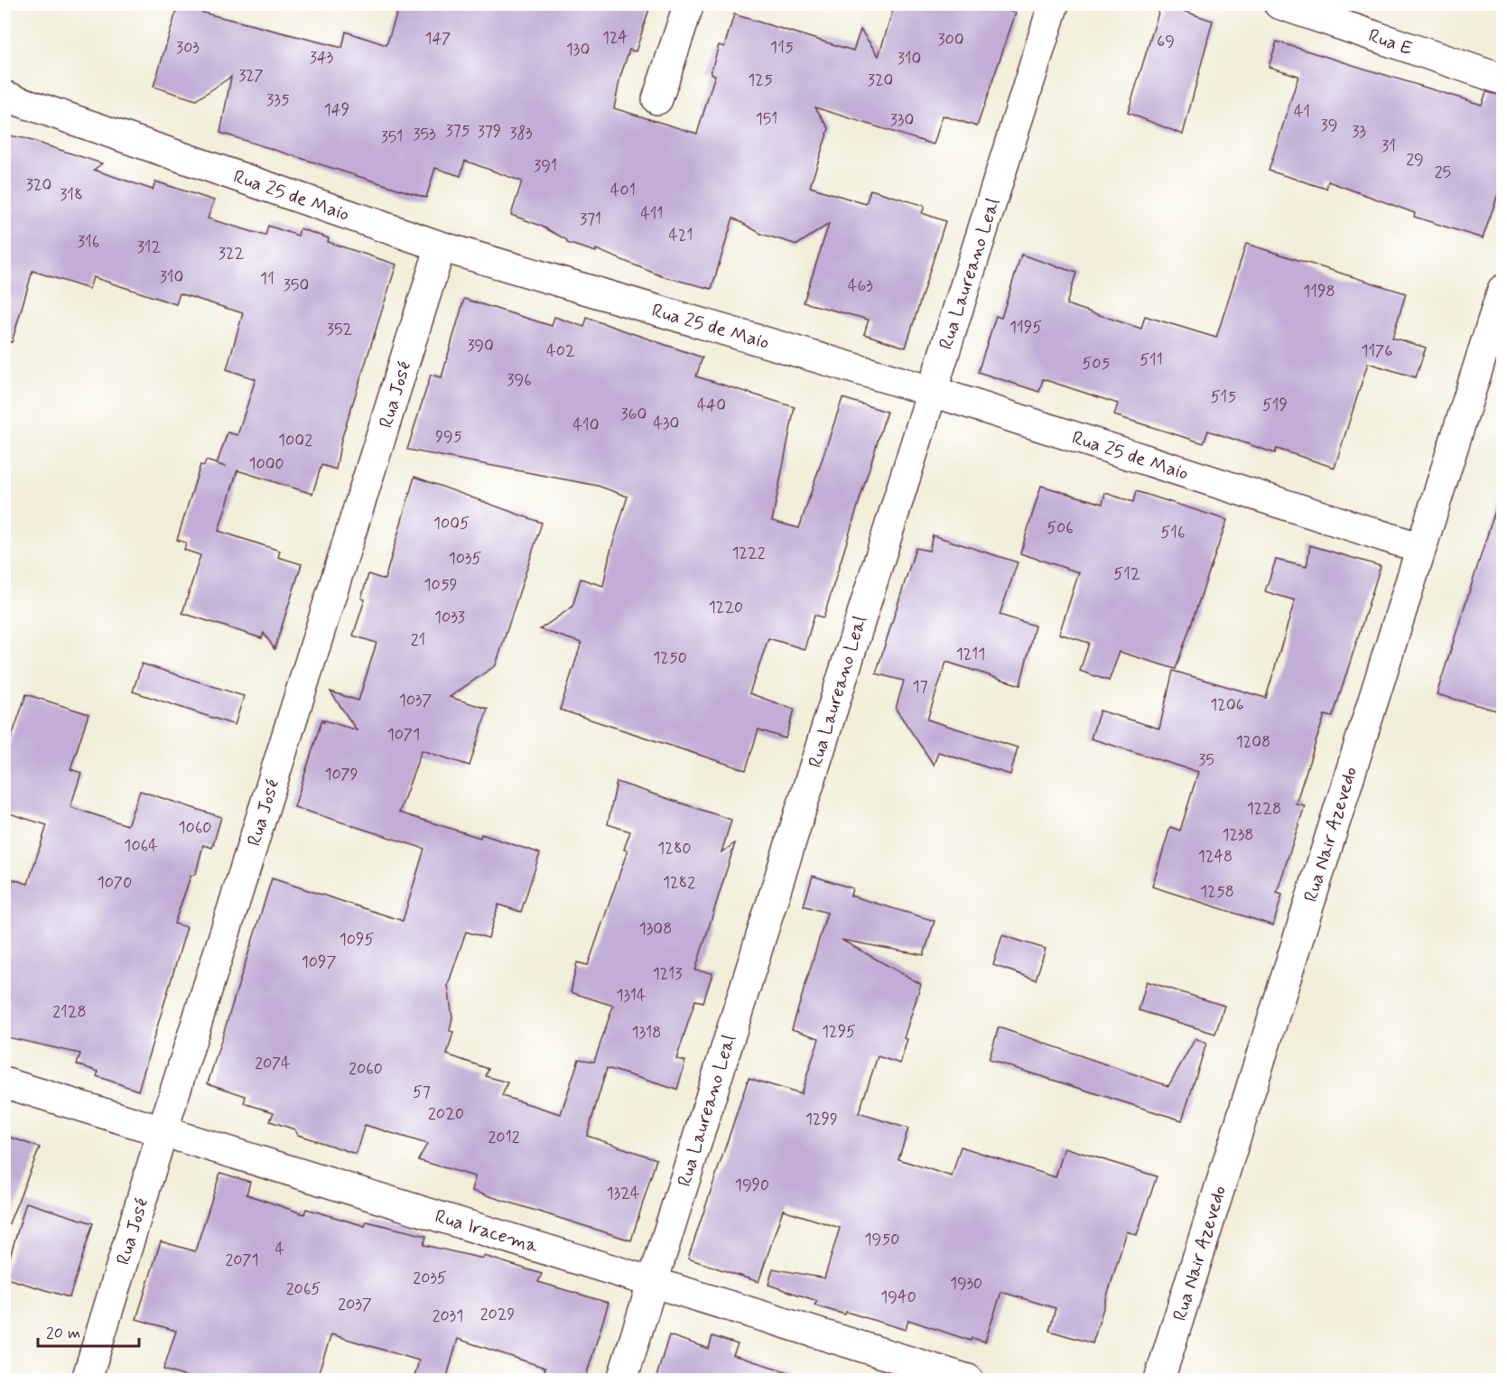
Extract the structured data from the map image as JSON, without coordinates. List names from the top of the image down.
{
  "streets": {
    "street": [
      "Rua E",
      "Rua 25 de Maio",
      "Rua Laureano Leal",
      "Rua José",
      "Rua Nair Azevedo",
      "Rua Iracema"
    ]
  },
  "crossings": [
    ["Rua 25 de Maio", "Rua Laureano Leal"],
    ["Rua 25 de Maio", "Rua José"],
    ["Rua 25 de Maio", "Rua Nair Azevedo"],
    ["Rua Laureano Leal", "Rua Iracema"],
    ["Rua José", "Rua Iracema"]
  ],
  "house_numbers": [
    "124",
    "147",
    "300",
    "69",
    "303",
    "115",
    "130",
    "343",
    "310",
    "327",
    "125",
    "320",
    "335",
    "149",
    "41",
    "151",
    "330",
    "39",
    "375",
    "379",
    "33",
    "383",
    "353",
    "351",
    "31",
    "29",
    "391",
    "25",
    "320",
    "401",
    "318",
    "411",
    "371",
    "421",
    "316",
    "312",
    "322",
    "310",
    "11",
    "350",
    "463",
    "1198",
    "1195",
    "352",
    "390",
    "402",
    "1176",
    "511",
    "505",
    "396",
    "515",
    "440",
    "519",
    "360",
    "430",
    "410",
    "995",
    "1002",
    "1000",
    "1005",
    "506",
    "516",
    "1222",
    "1035",
    "512",
    "1059",
    "1220",
    "1033",
    "21",
    "1211",
    "1250",
    "17",
    "1037",
    "1206",
    "1071",
    "1208",
    "35",
    "1079",
    "1228",
    "1060",
    "1238",
    "1064",
    "1280",
    "1248",
    "1070",
    "1282",
    "1258",
    "1308",
    "1095",
    "1097",
    "1213",
    "1314",
    "2128",
    "1295",
    "1318",
    "2074",
    "2060",
    "57",
    "2020",
    "1299",
    "2012",
    "1990",
    "1324",
    "1950",
    "4",
    "2071",
    "2035",
    "1930",
    "2065",
    "1940",
    "2037",
    "2029",
    "2031"
  ],
  "scale_bar": "20 m"
}
